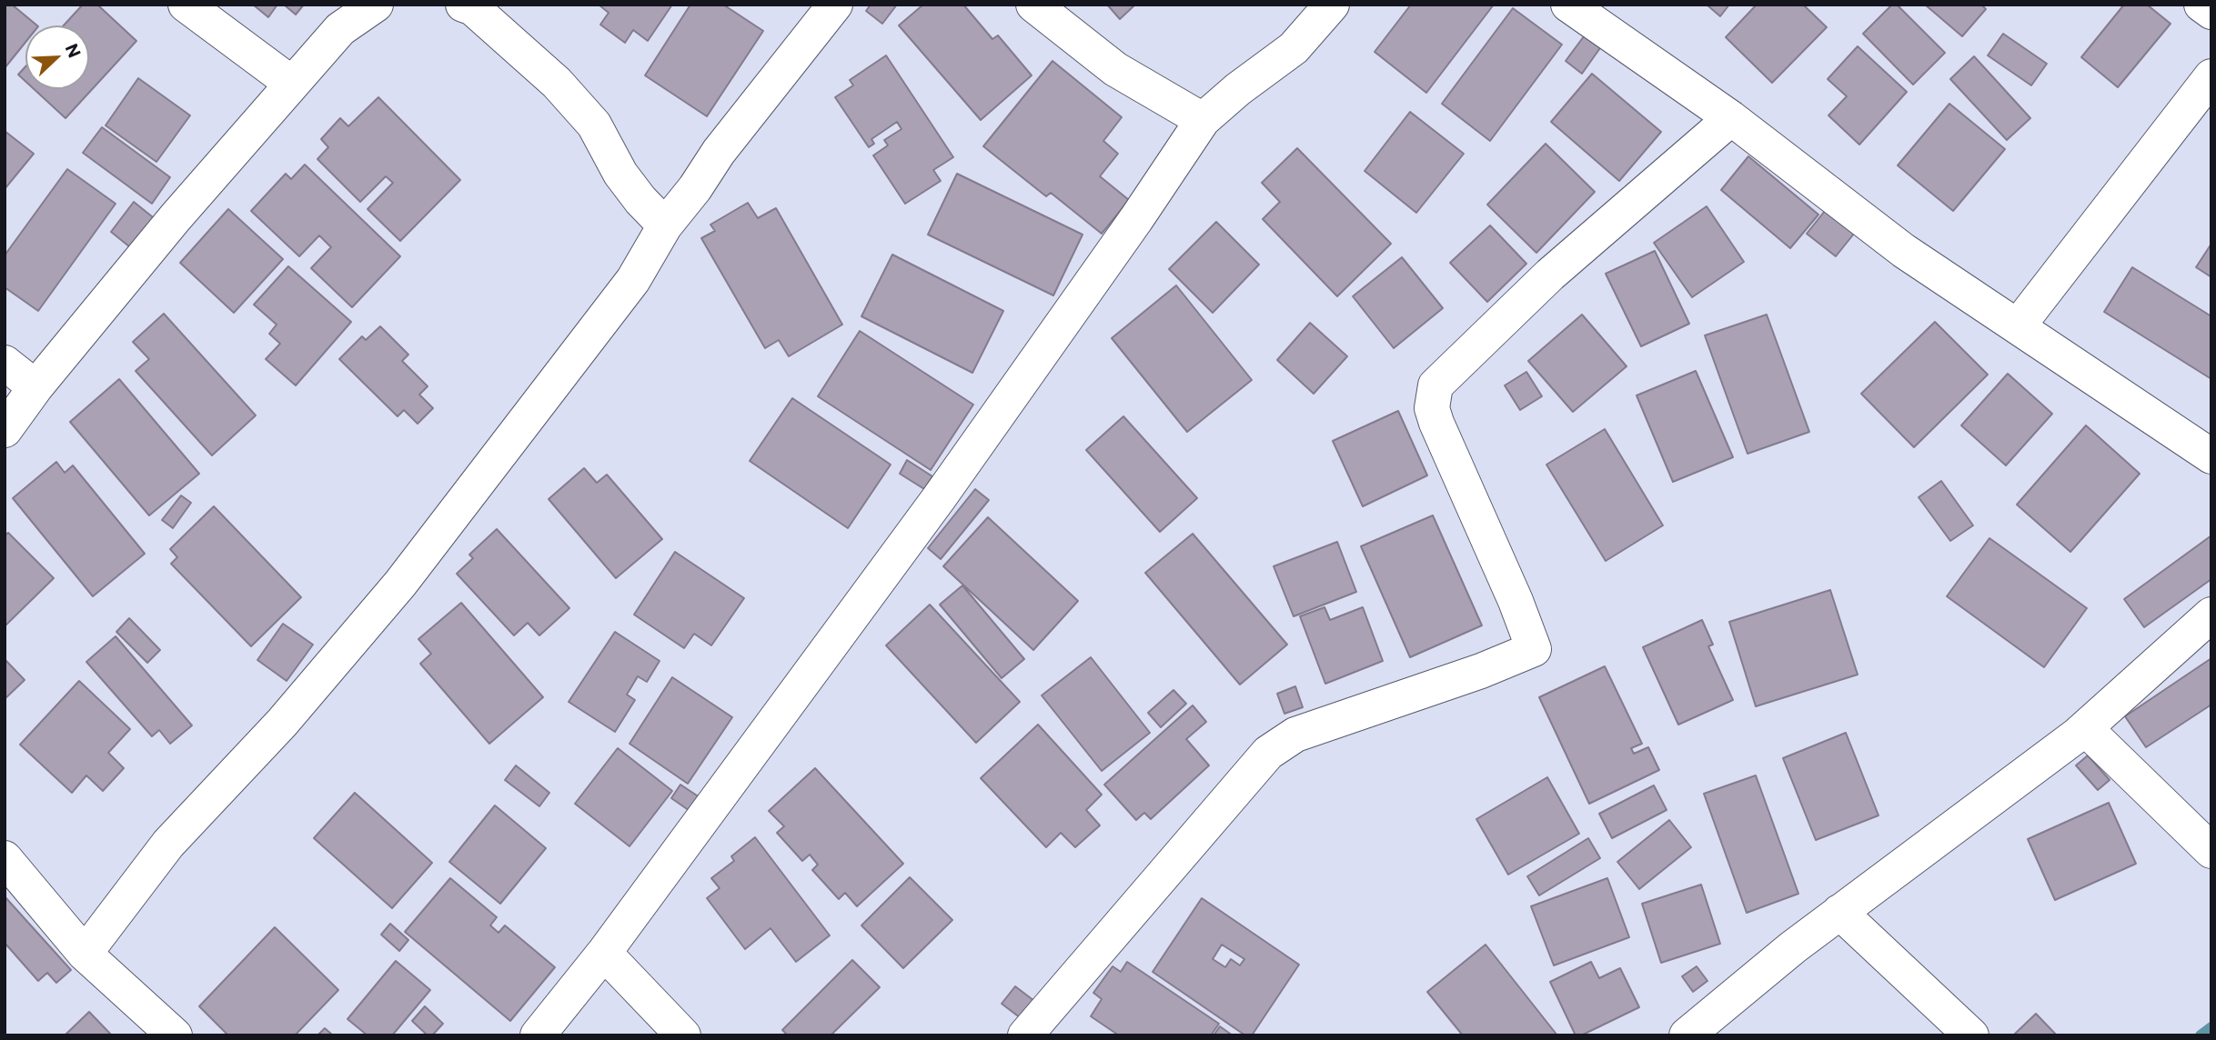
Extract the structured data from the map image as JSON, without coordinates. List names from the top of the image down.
{
  "north": "top right"
}
